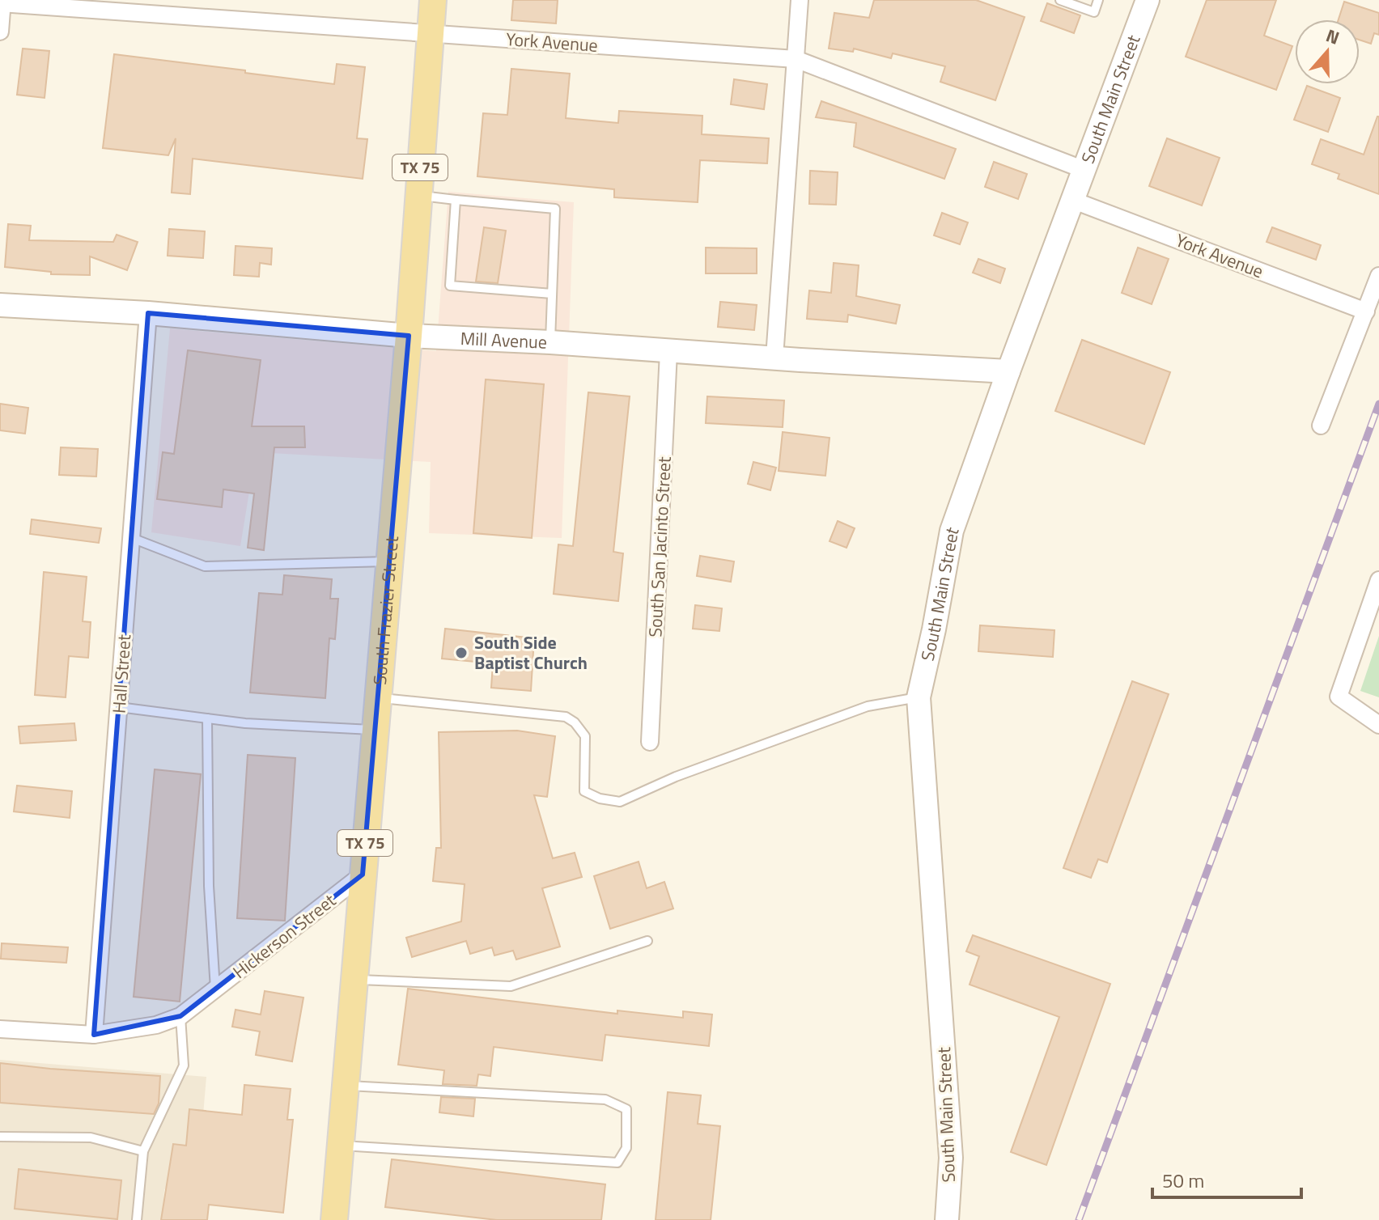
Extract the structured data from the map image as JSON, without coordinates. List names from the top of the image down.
{
  "streets": {
    "main road": ["TX 75", "South Frazier Street"],
    "street": [
      "York Avenue",
      "South Main Street",
      "Mill Avenue",
      "South San Jacinto Street",
      "Hall Street",
      "Hickerson Street"
    ]
  },
  "crossings": [
    ["York Avenue", "South Main Street"],
    ["York Avenue", "South Frazier Street"],
    ["South Main Street", "Mill Avenue"],
    ["Mill Avenue", "South San Jacinto Street"],
    ["Mill Avenue", "South Frazier Street"],
    ["Mill Avenue", "Hall Street"],
    ["South Frazier Street", "Hickerson Street"],
    ["Hall Street", "Hickerson Street"]
  ],
  "places": ["South Side Baptist Church"],
  "scale_bar": "50 m",
  "north": "top"
}
